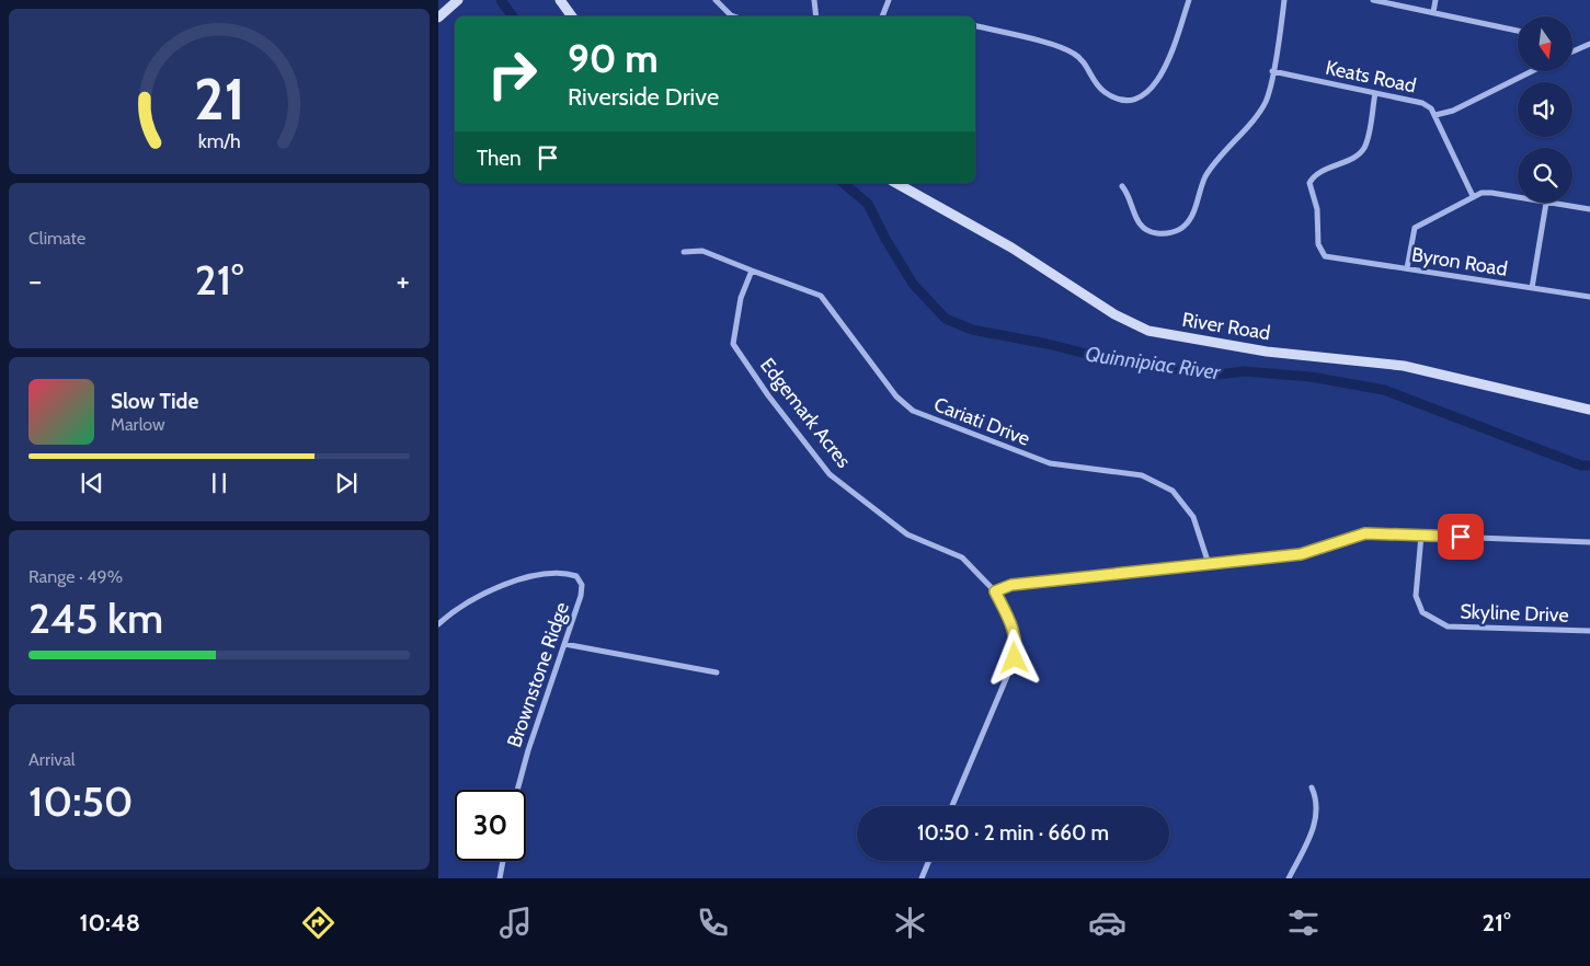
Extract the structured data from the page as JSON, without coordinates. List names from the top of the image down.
{
  "streets": {
    "main road": ["River Road"],
    "street": [
      "Keats Road",
      "Byron Road",
      "Edgemark Acres",
      "Cariati Drive",
      "Skyline Drive",
      "Brownstone Ridge"
    ]
  },
  "crossings": [
    ["Keats Road", "Byron Road"],
    ["Edgemark Acres", "Cariati Drive"]
  ],
  "water": ["Quinnipiac River"],
  "north": "bottom",
  "page": {
    "turn": ["90 m", "Riverside Drive"],
    "then": "Then",
    "tile": [
      "Climate",
      ["Range · 49%", "245 km"],
      ["Arrival", "10:50"]
    ],
    "heat": ["−", "21°", "+"],
    "song": ["Slow Tide", "Marlow"],
    "limit": "30",
    "trip": "10:50 · 2 min · 660 m",
    "tabs": ["10:48", "21°"],
    "gauge": ["21", "km/h"]
  }
}
